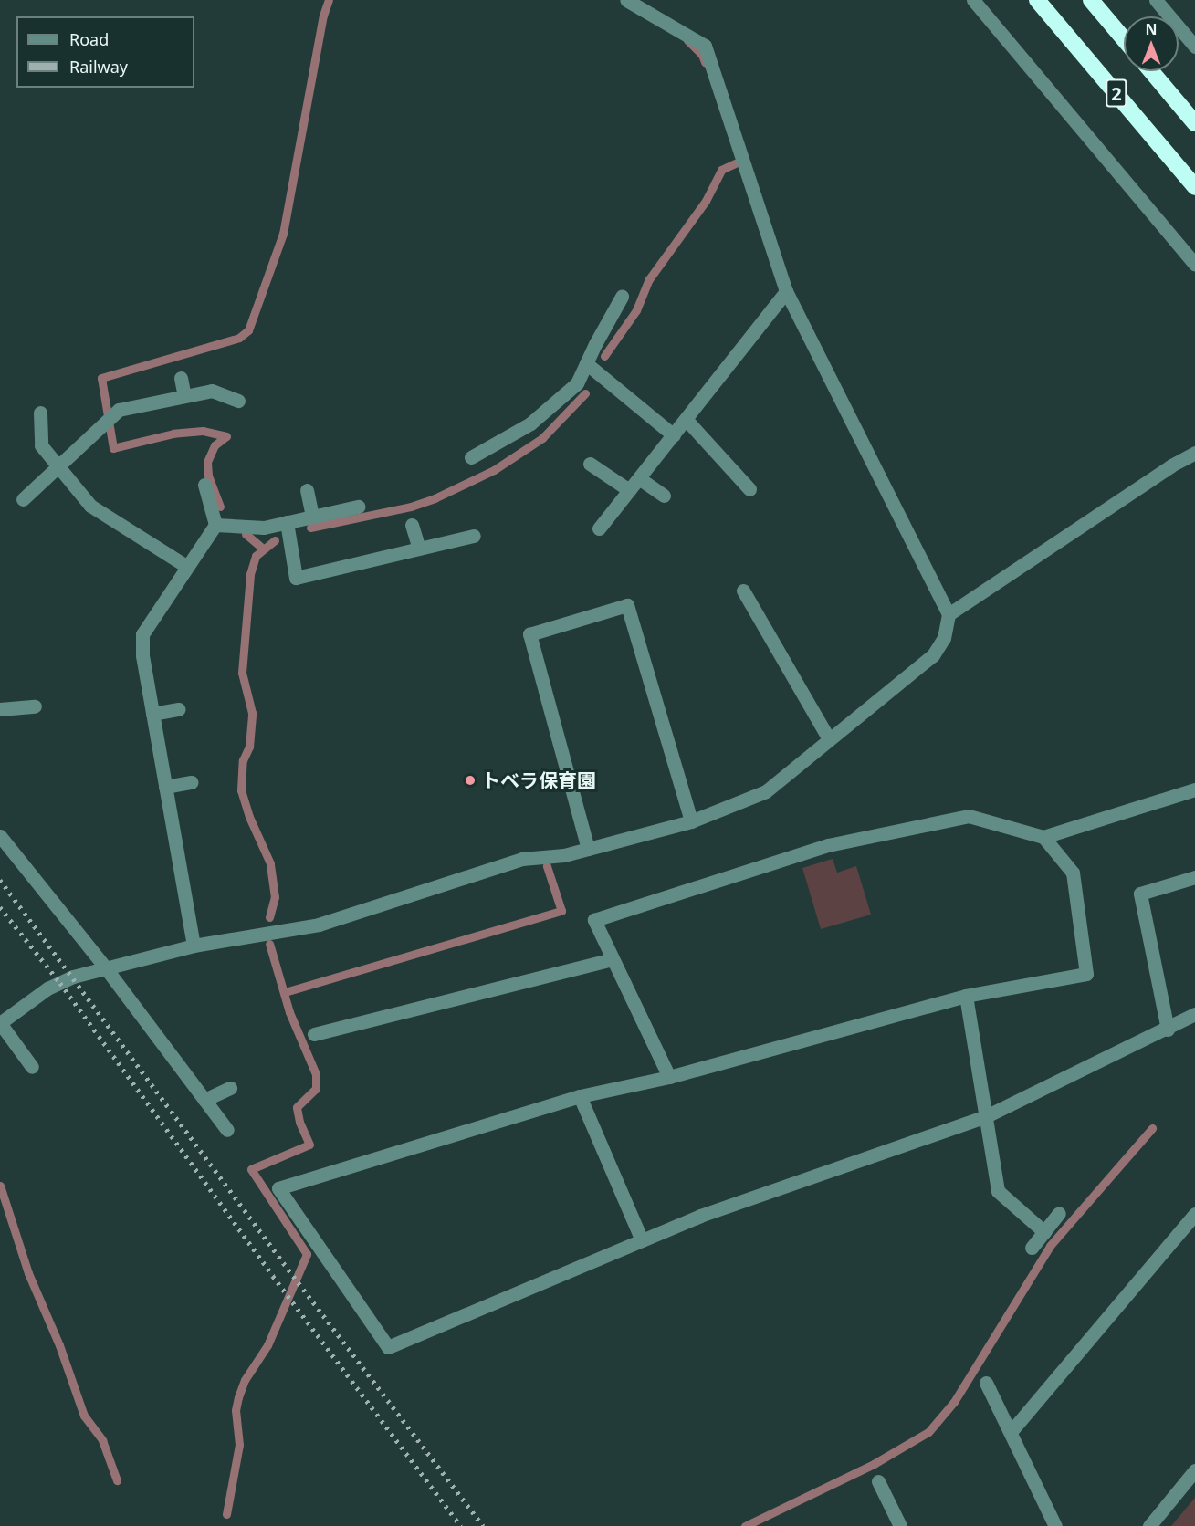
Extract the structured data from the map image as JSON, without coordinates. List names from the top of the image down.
{
  "streets": {
    "highway": ["2"]
  },
  "places": ["トベラ保育園"],
  "legend": ["Road", "Railway"],
  "north": "top"
}
